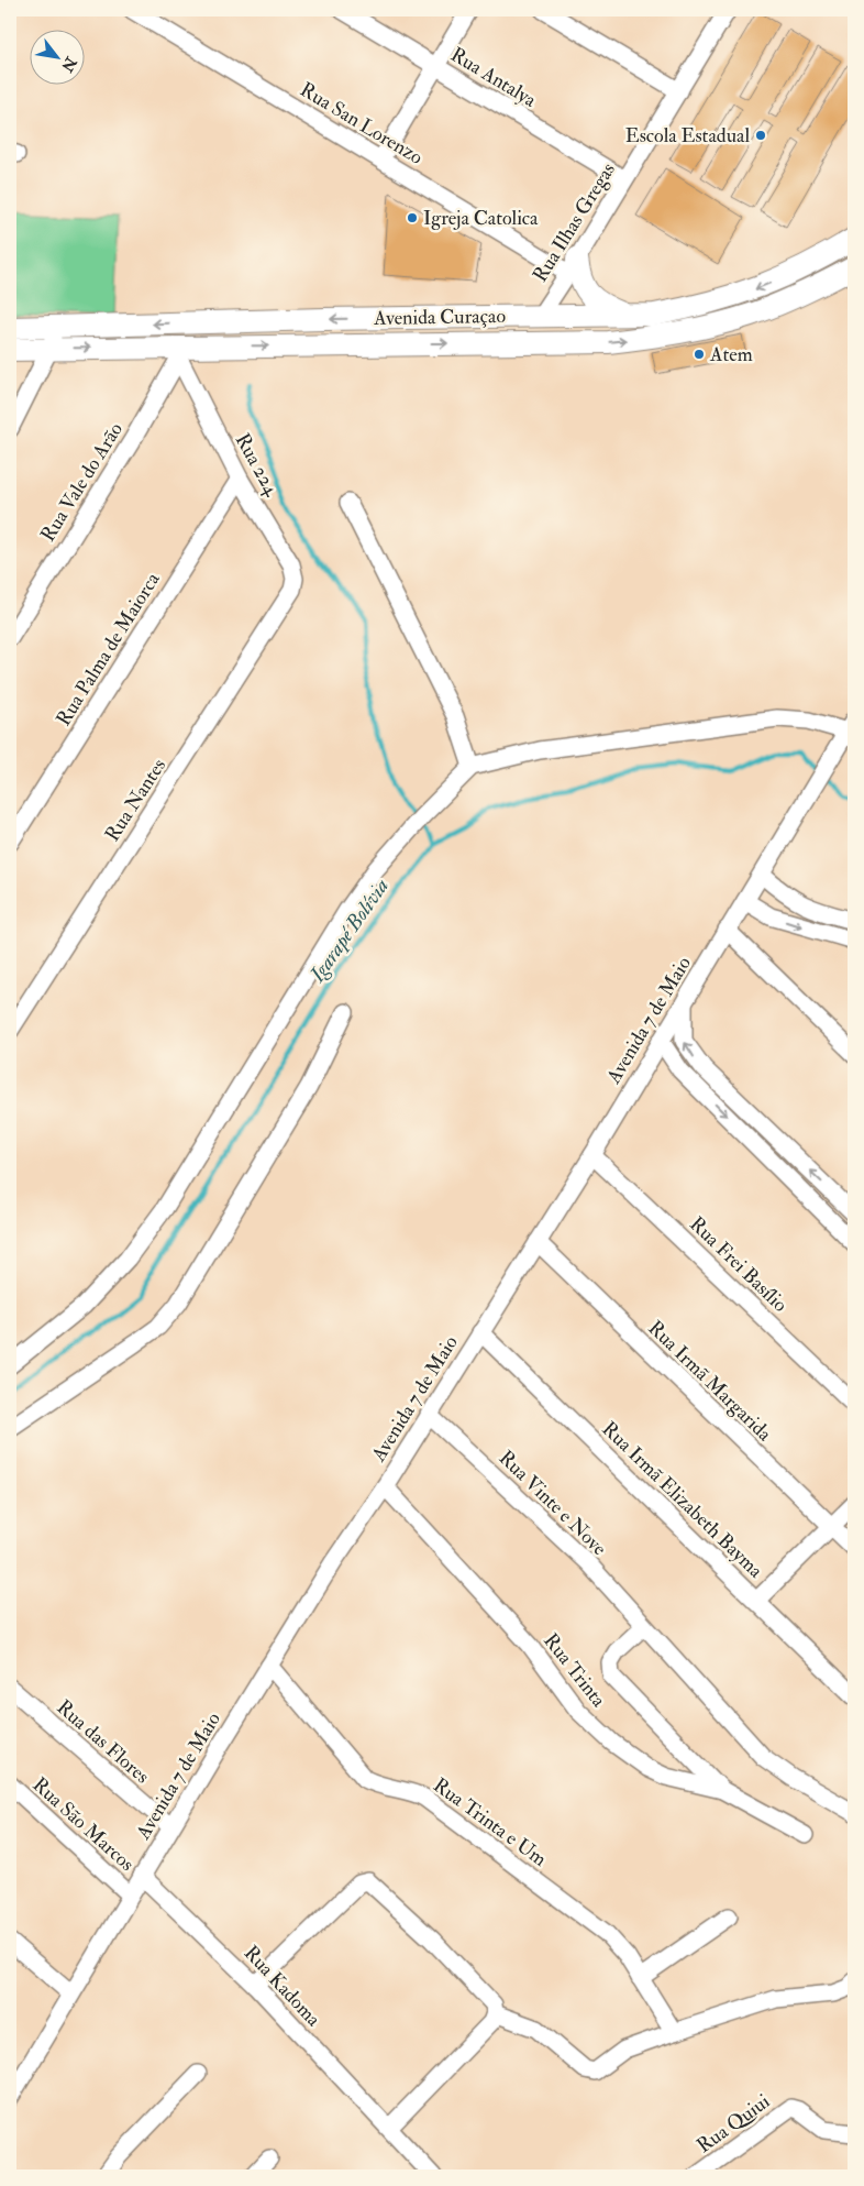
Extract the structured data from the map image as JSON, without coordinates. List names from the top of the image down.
{
  "streets": {
    "main road": ["Avenida Curaçao"],
    "street": [
      "Rua Antalya",
      "Rua San Lorenzo",
      "Rua Ilhas Gregas",
      "Rua 224",
      "Rua Vale do Arão",
      "Rua Palma de Maiorca",
      "Rua Nantes",
      "Avenida 7 de Maio",
      "Rua Frei Basílio",
      "Rua Irmã Margarida",
      "Rua Irmã Elizabeth Bayma",
      "Rua Vinte e Nove",
      "Rua Trinta",
      "Rua das Flores",
      "Rua Trinta e Um",
      "Rua São Marcos",
      "Rua Kadoma",
      "Rua Quiui"
    ]
  },
  "crossings": [
    ["Rua Antalya", "Rua Ilhas Gregas"],
    ["Rua San Lorenzo", "Rua Ilhas Gregas"],
    ["Rua Ilhas Gregas", "Avenida Curaçao"],
    ["Avenida Curaçao", "Rua 224"],
    ["Avenida Curaçao", "Rua Vale do Arão"],
    ["Rua 224", "Rua Vale do Arão"],
    ["Rua 224", "Rua Palma de Maiorca"],
    ["Rua 224", "Rua Nantes"],
    ["Avenida 7 de Maio", "Rua Frei Basílio"],
    ["Avenida 7 de Maio", "Rua Irmã Margarida"],
    ["Avenida 7 de Maio", "Rua Irmã Elizabeth Bayma"],
    ["Avenida 7 de Maio", "Rua Vinte e Nove"],
    ["Avenida 7 de Maio", "Rua Trinta"],
    ["Avenida 7 de Maio", "Rua das Flores"],
    ["Avenida 7 de Maio", "Rua Trinta e Um"],
    ["Avenida 7 de Maio", "Rua São Marcos"],
    ["Avenida 7 de Maio", "Rua Kadoma"]
  ],
  "water": ["Igarapé Bolívia"],
  "places": ["Escola Estadual", "Igreja Catolica", "Atem"],
  "north": "bottom right"
}
